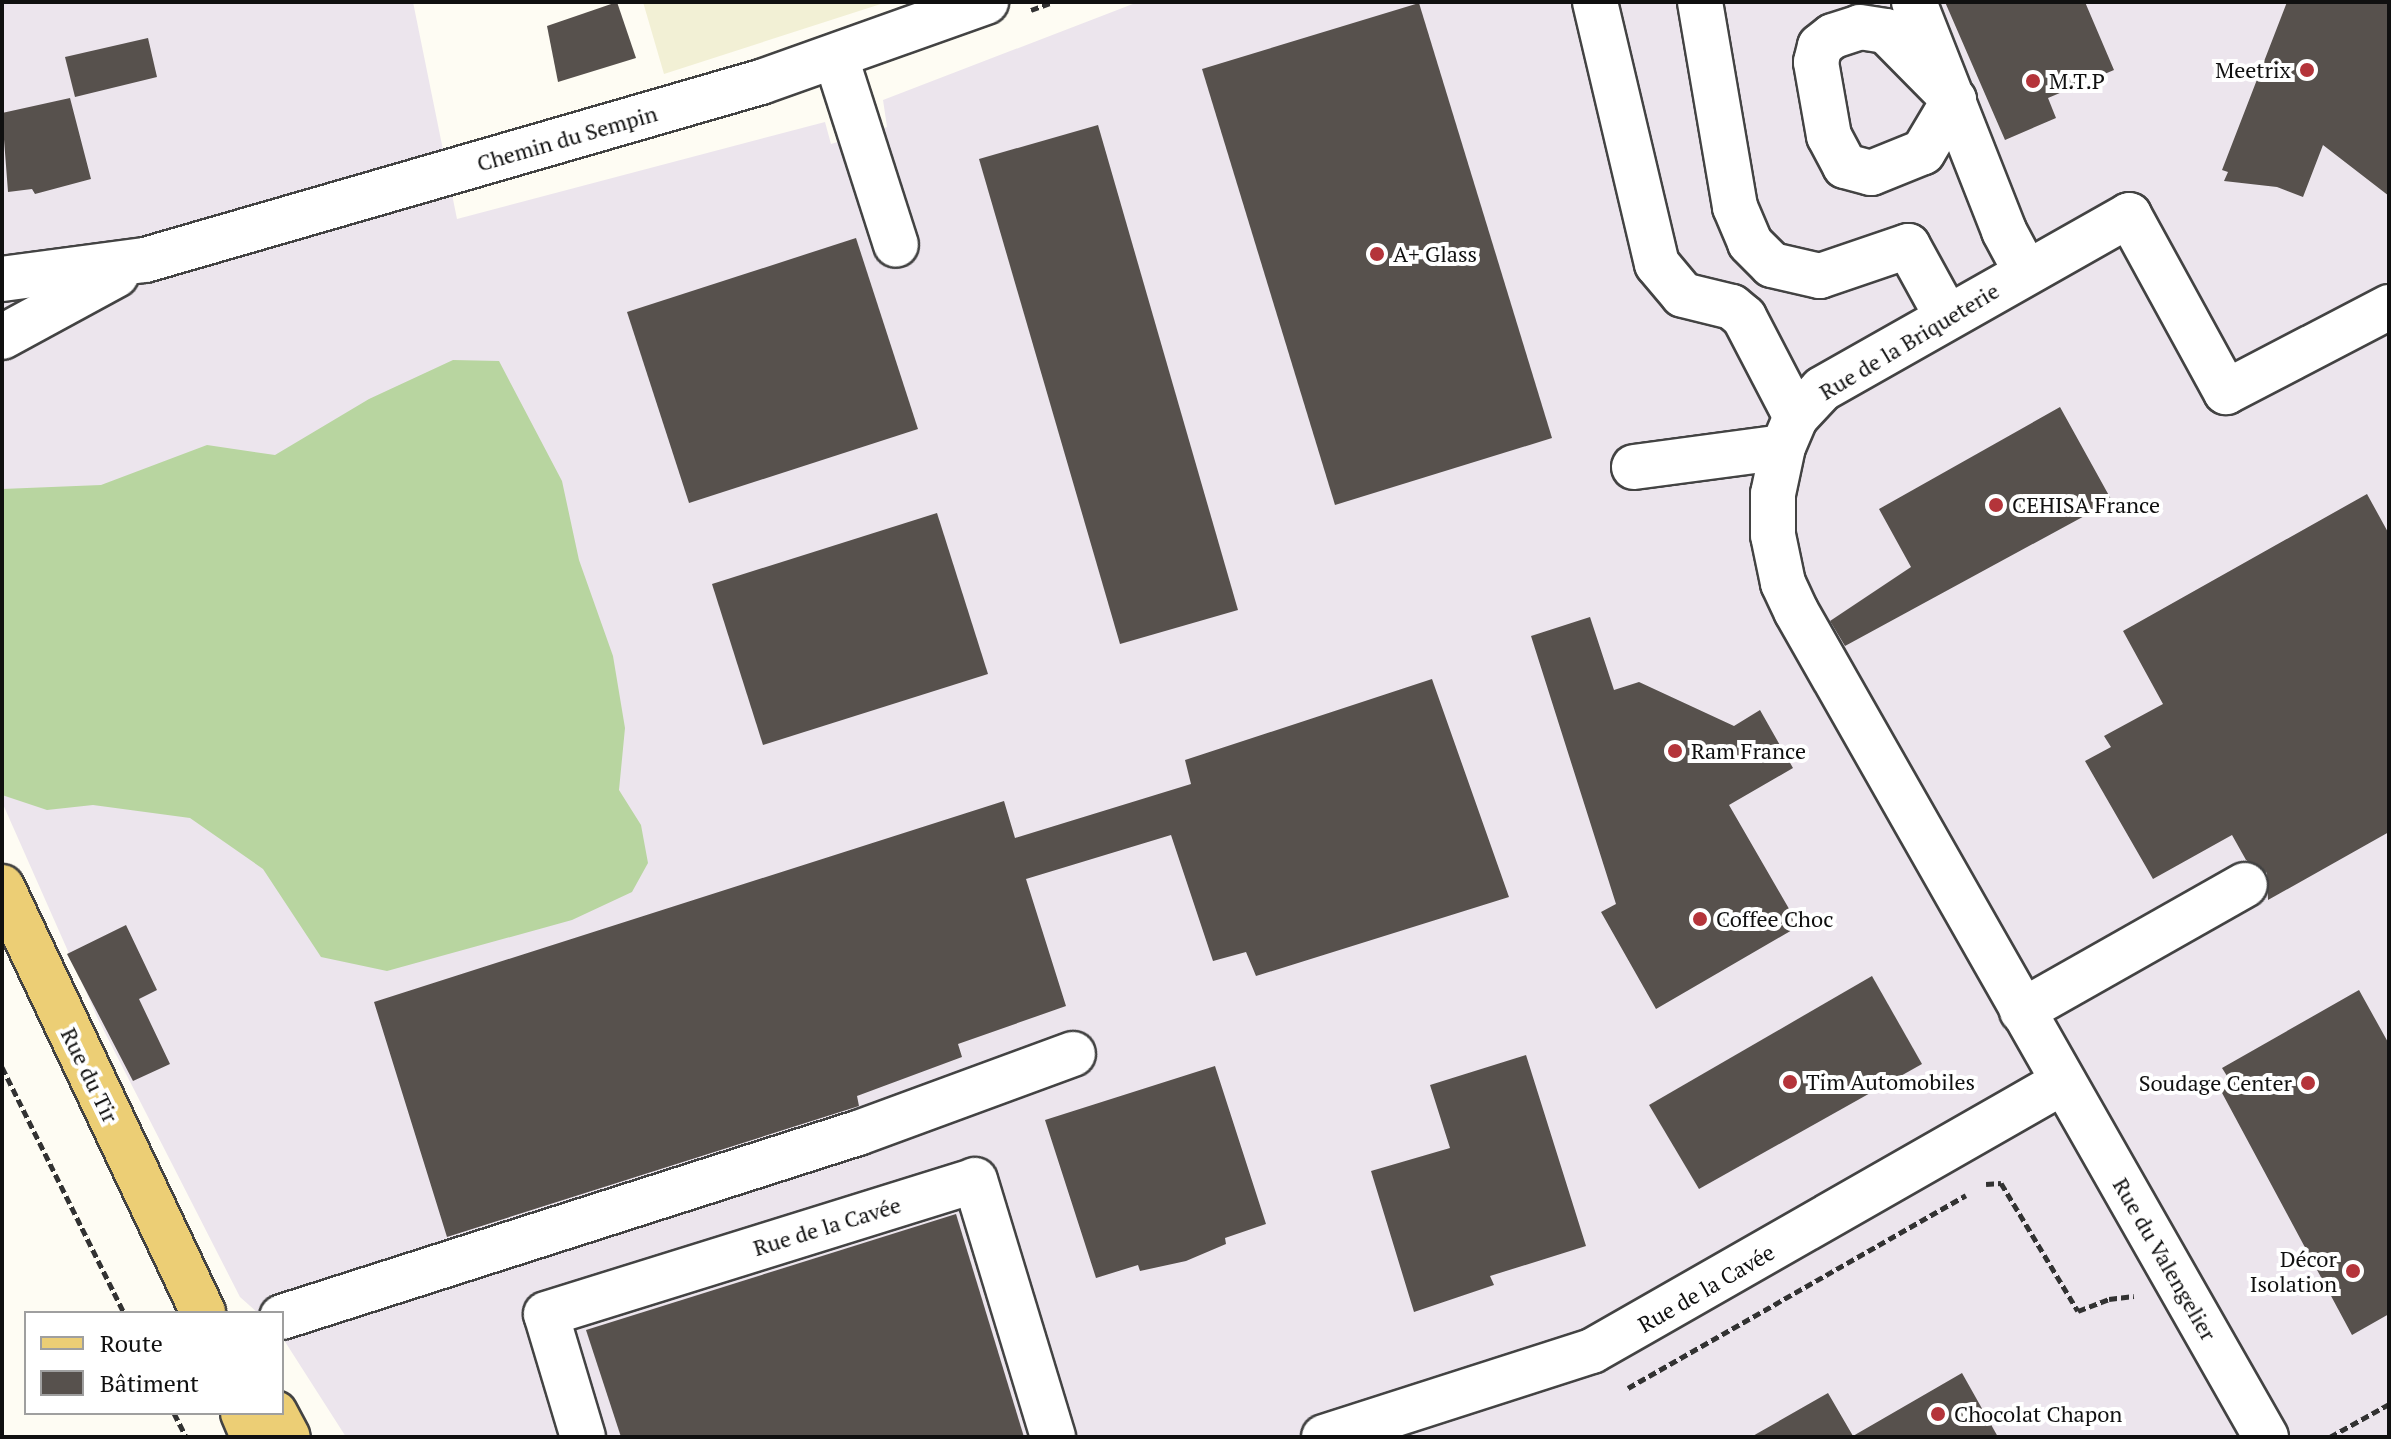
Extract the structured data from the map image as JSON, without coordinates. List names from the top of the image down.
{
  "streets": {
    "main road": ["Rue du Tir"],
    "street": [
      "Chemin du Sempin",
      "Rue de la Briqueterie",
      "Rue de la Cavée",
      "Rue du Valengelier"
    ]
  },
  "crossings": [
    ["Rue de la Cavée", "Rue du Valengelier"]
  ],
  "places": [
    "Meetrix",
    "M.T.P",
    "A+ Glass",
    "CEHISA France",
    "Ram France",
    "Coffee Choc",
    "Tim Automobiles",
    "Soudage Center",
    "Décor Isolation",
    "Chocolat Chapon"
  ],
  "legend": ["Route", "Bâtiment"]
}
